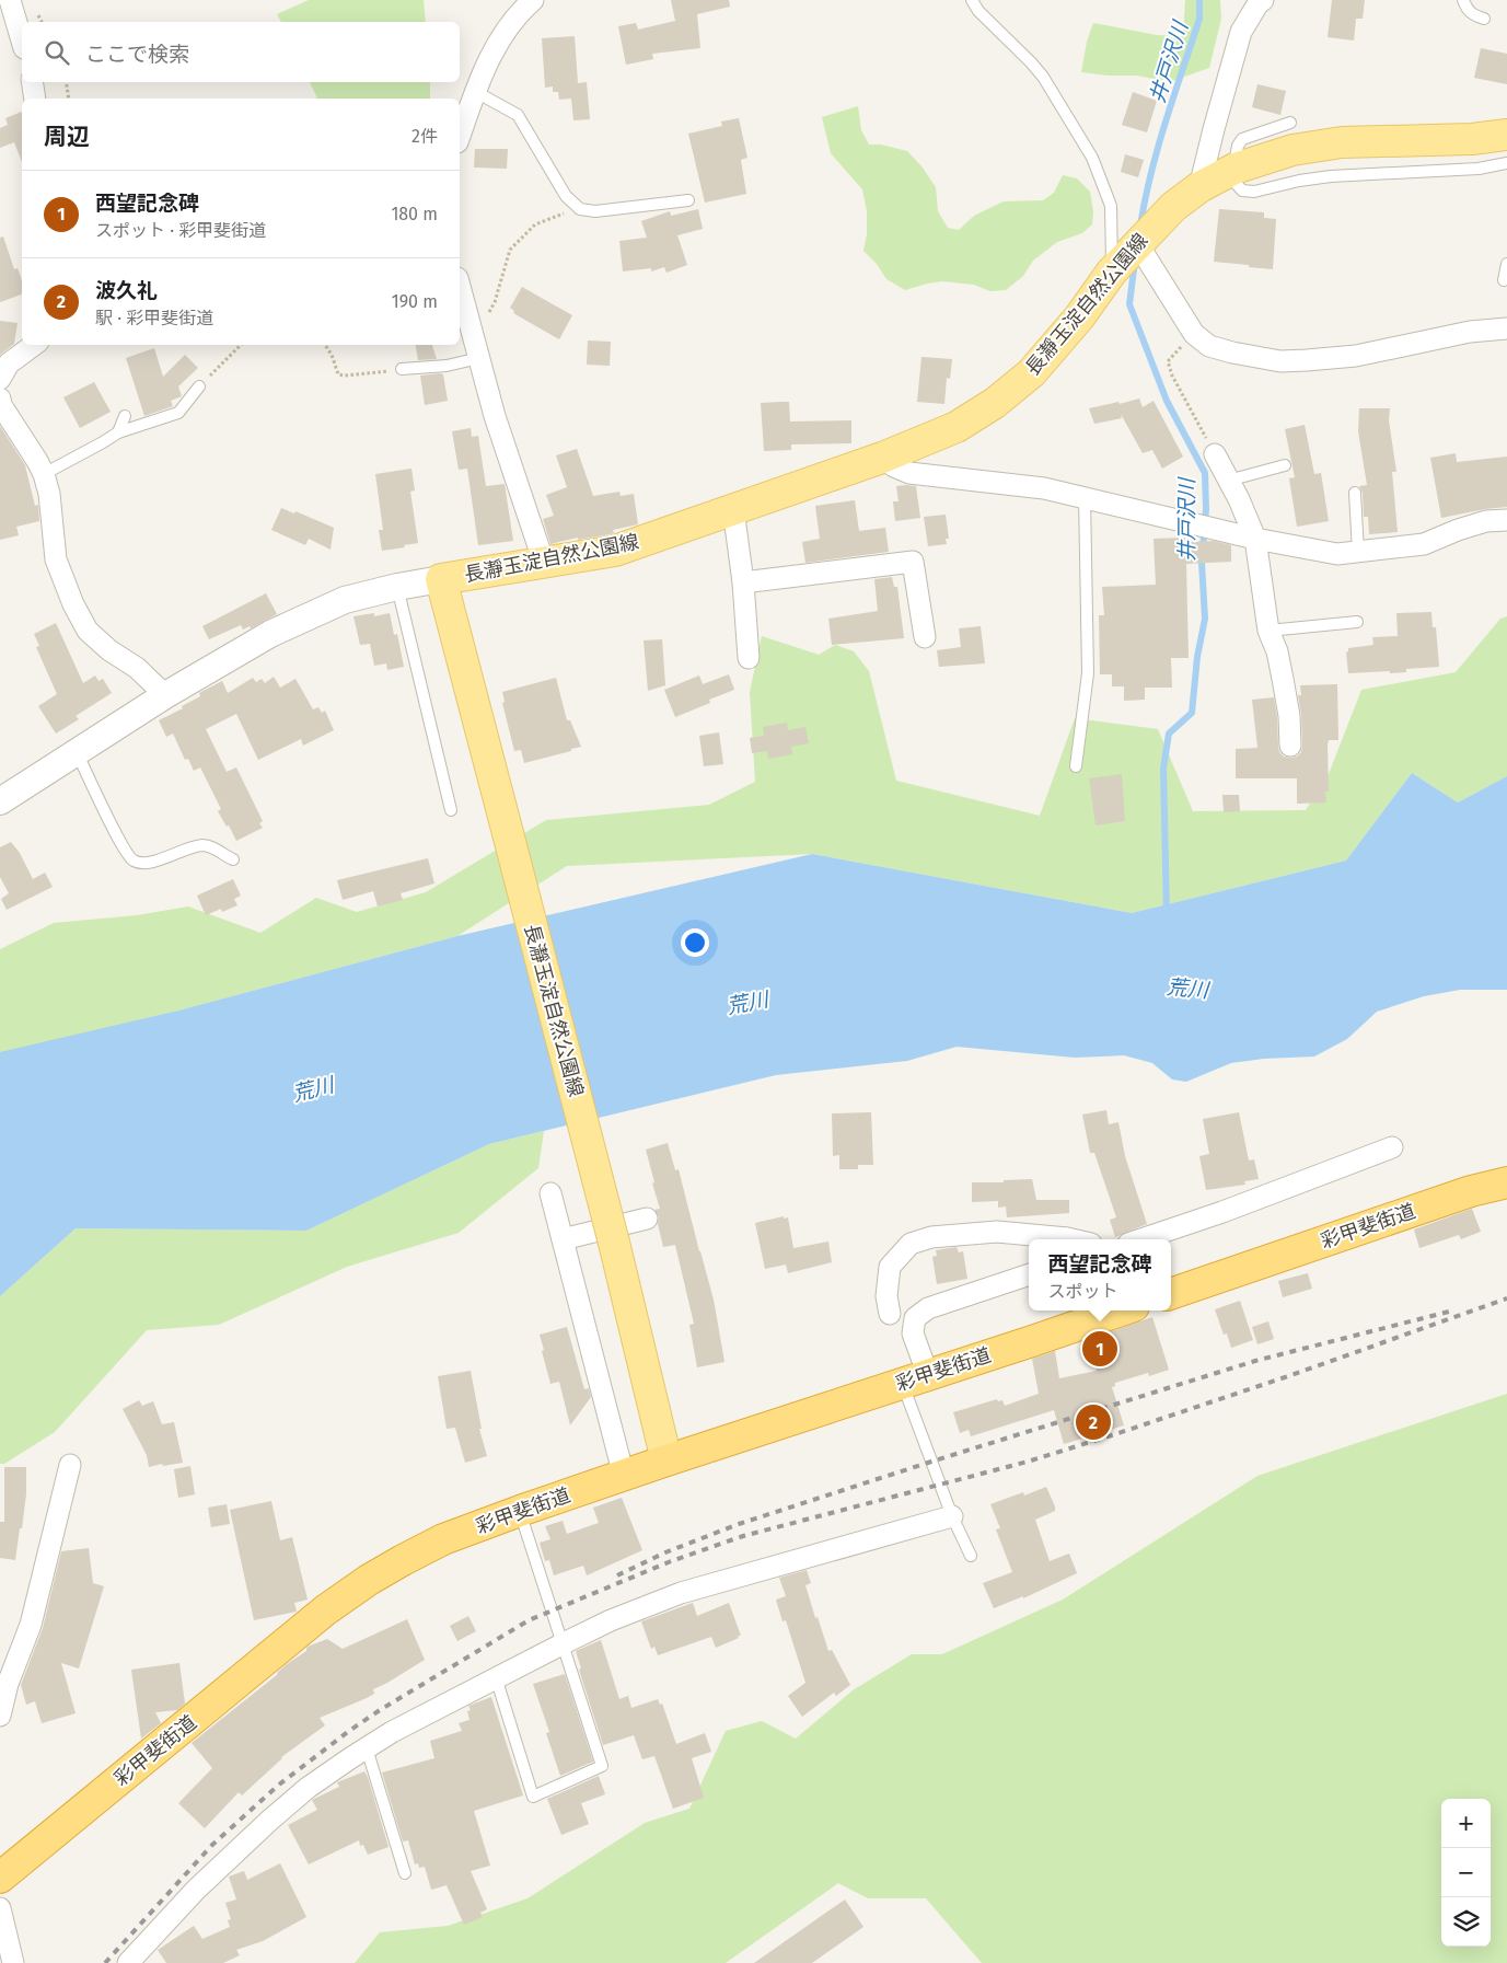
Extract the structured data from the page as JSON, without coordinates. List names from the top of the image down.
{
  "streets": {
    "highway": ["彩甲斐街道"],
    "main road": ["長瀞玉淀自然公園線"]
  },
  "crossings": [
    ["長瀞玉淀自然公園線", "彩甲斐街道"]
  ],
  "water": ["井戸沢川", "荒川"],
  "page": {
    "search": "ここで検索",
    "heading": ["周辺", "2件"],
    "list": [
      {
        "mark": "1",
        "name": "西望記念碑",
        "note": "スポット · 彩甲斐街道",
        "value": "180 m"
      },
      {
        "mark": "2",
        "name": "波久礼",
        "note": "駅 · 彩甲斐街道",
        "value": "190 m"
      }
    ],
    "popup": ["西望記念碑", "スポット"],
    "pins": ["1", "2"],
    "map_buttons": ["+", "−"]
  }
}
